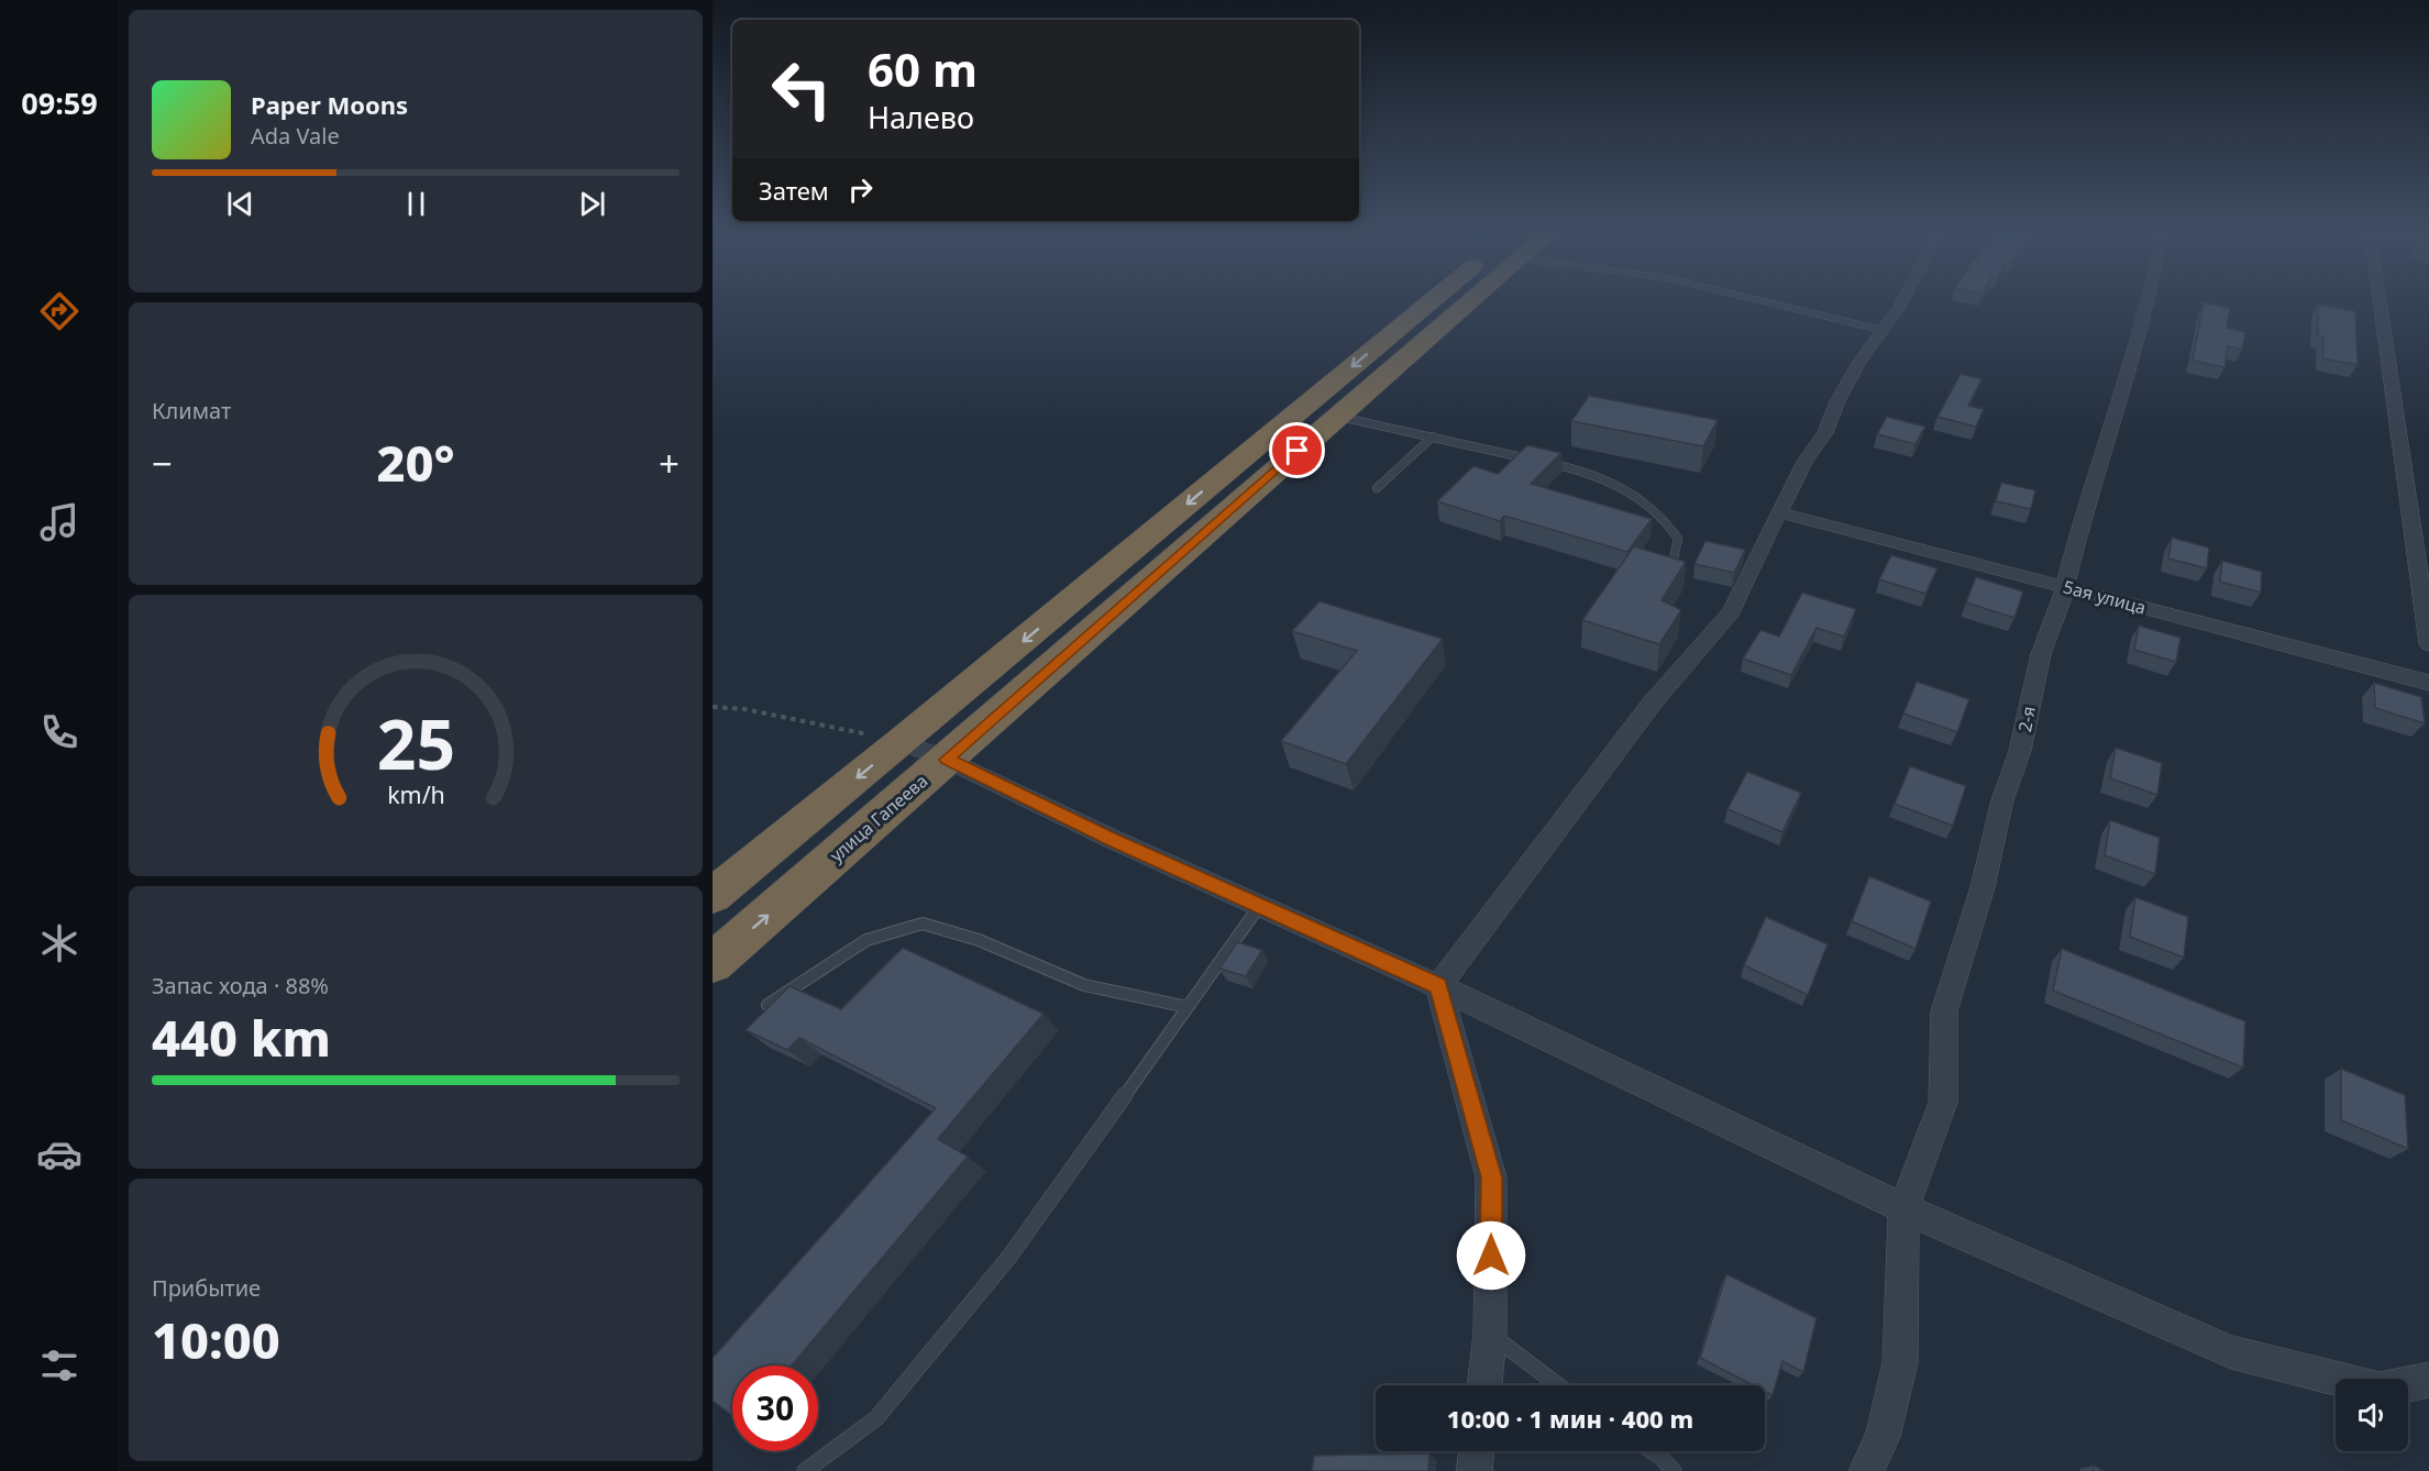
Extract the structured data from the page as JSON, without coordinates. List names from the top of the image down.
{
  "streets": {
    "highway": ["улица Гапеева"],
    "street": ["5ая улица", "2-я"]
  },
  "crossings": [
    ["5ая улица", "2-я"]
  ],
  "page": {
    "tabs": "09:59",
    "turn": ["60 m", "Налево"],
    "song": ["Paper Moons", "Ada Vale"],
    "then": "Затем",
    "tile": [
      "Климат",
      ["Запас хода · 88%", "440 km"],
      ["Прибытие", "10:00"]
    ],
    "heat": ["−", "20°", "+"],
    "limit": "30",
    "trip": "10:00 · 1 мин · 400 m",
    "gauge": ["25", "km/h"]
  }
}
